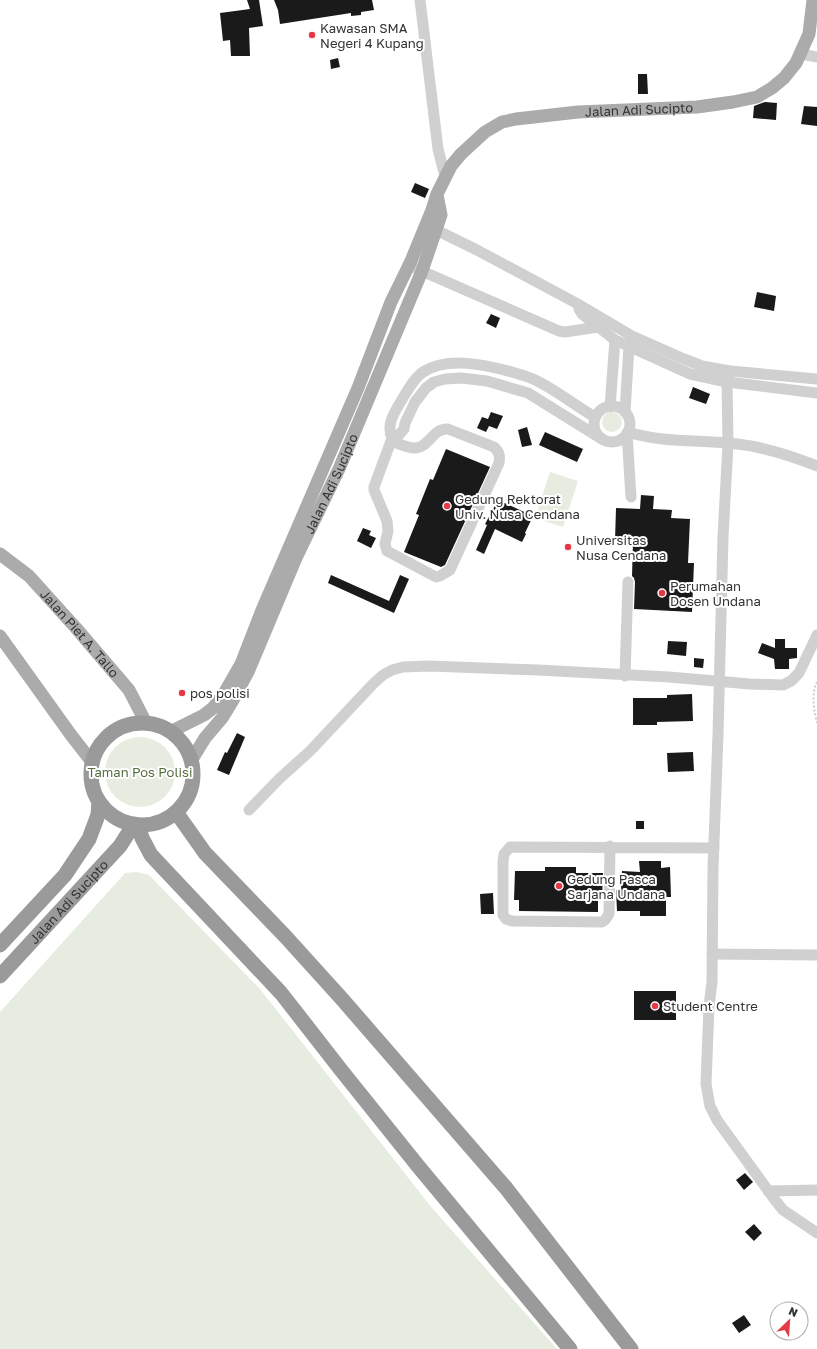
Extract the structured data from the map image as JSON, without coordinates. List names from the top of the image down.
{
  "streets": {
    "highway": ["Jalan Adi Sucipto"],
    "main road": ["Jalan Piet A. Tallo"]
  },
  "crossings": [
    ["Jalan Adi Sucipto", "Jalan Piet A. Tallo"]
  ],
  "parks": ["Taman Pos Polisi"],
  "places": [
    "Kawasan SMA Negeri 4 Kupang",
    "Gedung Rektorat Univ. Nusa Cendana",
    "Universitas Nusa Cendana",
    "Perumahan Dosen Undana",
    "pos polisi",
    "Gedung Pasca Sarjana Undana",
    "Student Centre"
  ],
  "north": "top right"
}
